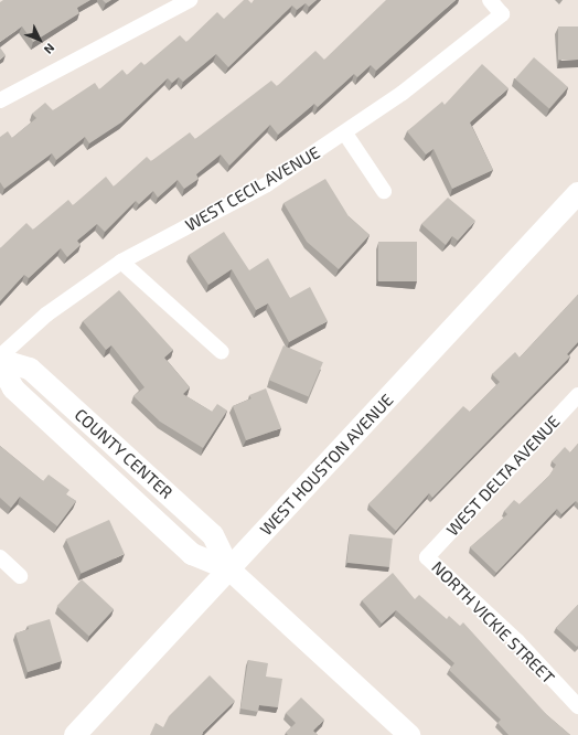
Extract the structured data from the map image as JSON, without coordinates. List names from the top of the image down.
{
  "streets": {
    "street": [
      "WEST CECIL AVENUE",
      "COUNTY CENTER",
      "WEST HOUSTON AVENUE",
      "WEST DELTA AVENUE",
      "NORTH VICKIE STREET"
    ]
  },
  "crossings": [
    ["COUNTY CENTER", "WEST HOUSTON AVENUE"],
    ["WEST DELTA AVENUE", "NORTH VICKIE STREET"]
  ],
  "north": "bottom right"
}
